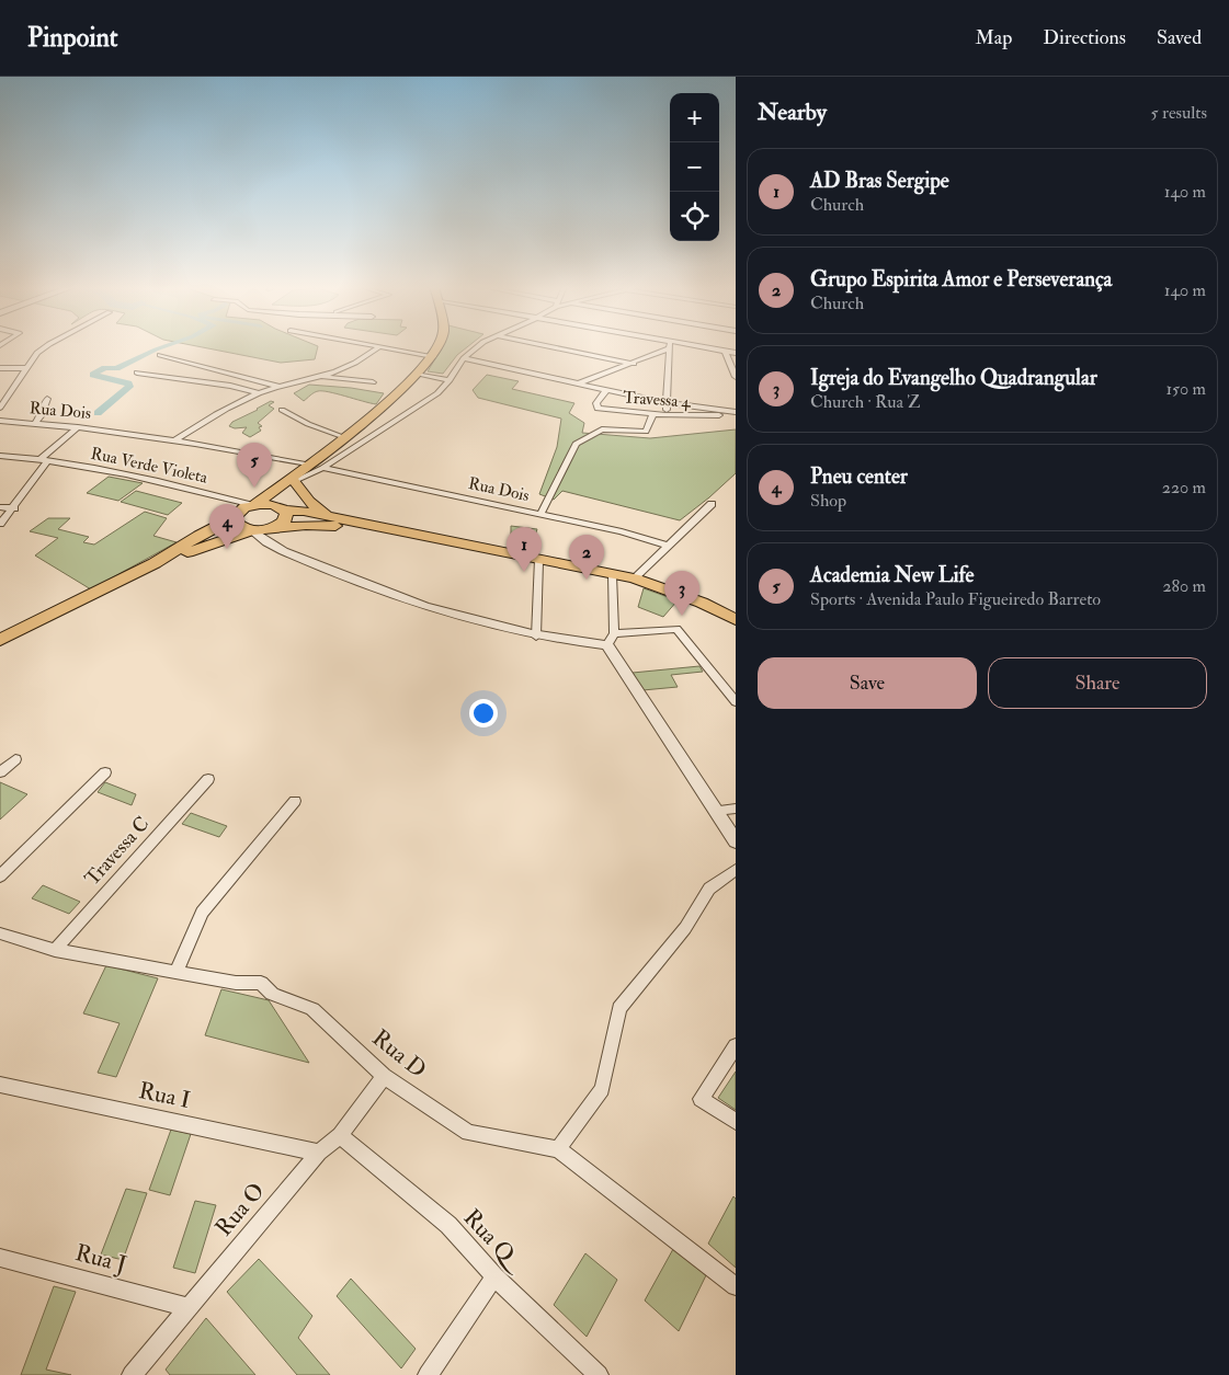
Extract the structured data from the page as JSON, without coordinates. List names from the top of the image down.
{
  "streets": {
    "street": [
      "Travessa 4",
      "Rua Dois",
      "Rua Verde Violeta",
      "Travessa C",
      "Rua D",
      "Rua I",
      "Rua O",
      "Rua Q",
      "Rua J"
    ]
  },
  "crossings": [
    ["Rua Dois", "Rua Verde Violeta"],
    ["Travessa C", "Rua D"],
    ["Rua D", "Rua O"],
    ["Rua I", "Rua O"],
    ["Rua O", "Rua Q"],
    ["Rua O", "Rua J"]
  ],
  "page": {
    "header": "Pinpoint",
    "nav": ["Map", "Directions", "Saved"],
    "heading": ["Nearby", "5 results"],
    "map_buttons": ["+", "−"],
    "list": [
      {
        "mark": "1",
        "name": "AD Bras Sergipe",
        "note": "Church",
        "value": "140 m"
      },
      {
        "mark": "2",
        "name": "Grupo Espirita Amor e Perseverança",
        "note": "Church",
        "value": "140 m"
      },
      {
        "mark": "3",
        "name": "Igreja do Evangelho Quadrangular",
        "note": "Church · Rua Z",
        "value": "150 m"
      },
      {
        "mark": "4",
        "name": "Pneu center",
        "note": "Shop",
        "value": "220 m"
      },
      {
        "mark": "5",
        "name": "Academia New Life",
        "note": "Sports · Avenida Paulo Figueiredo Barreto",
        "value": "280 m"
      }
    ],
    "pins": [
      "5",
      "4",
      "1",
      "2",
      "3"
    ],
    "buttons": ["Save", "Share"]
  }
}
